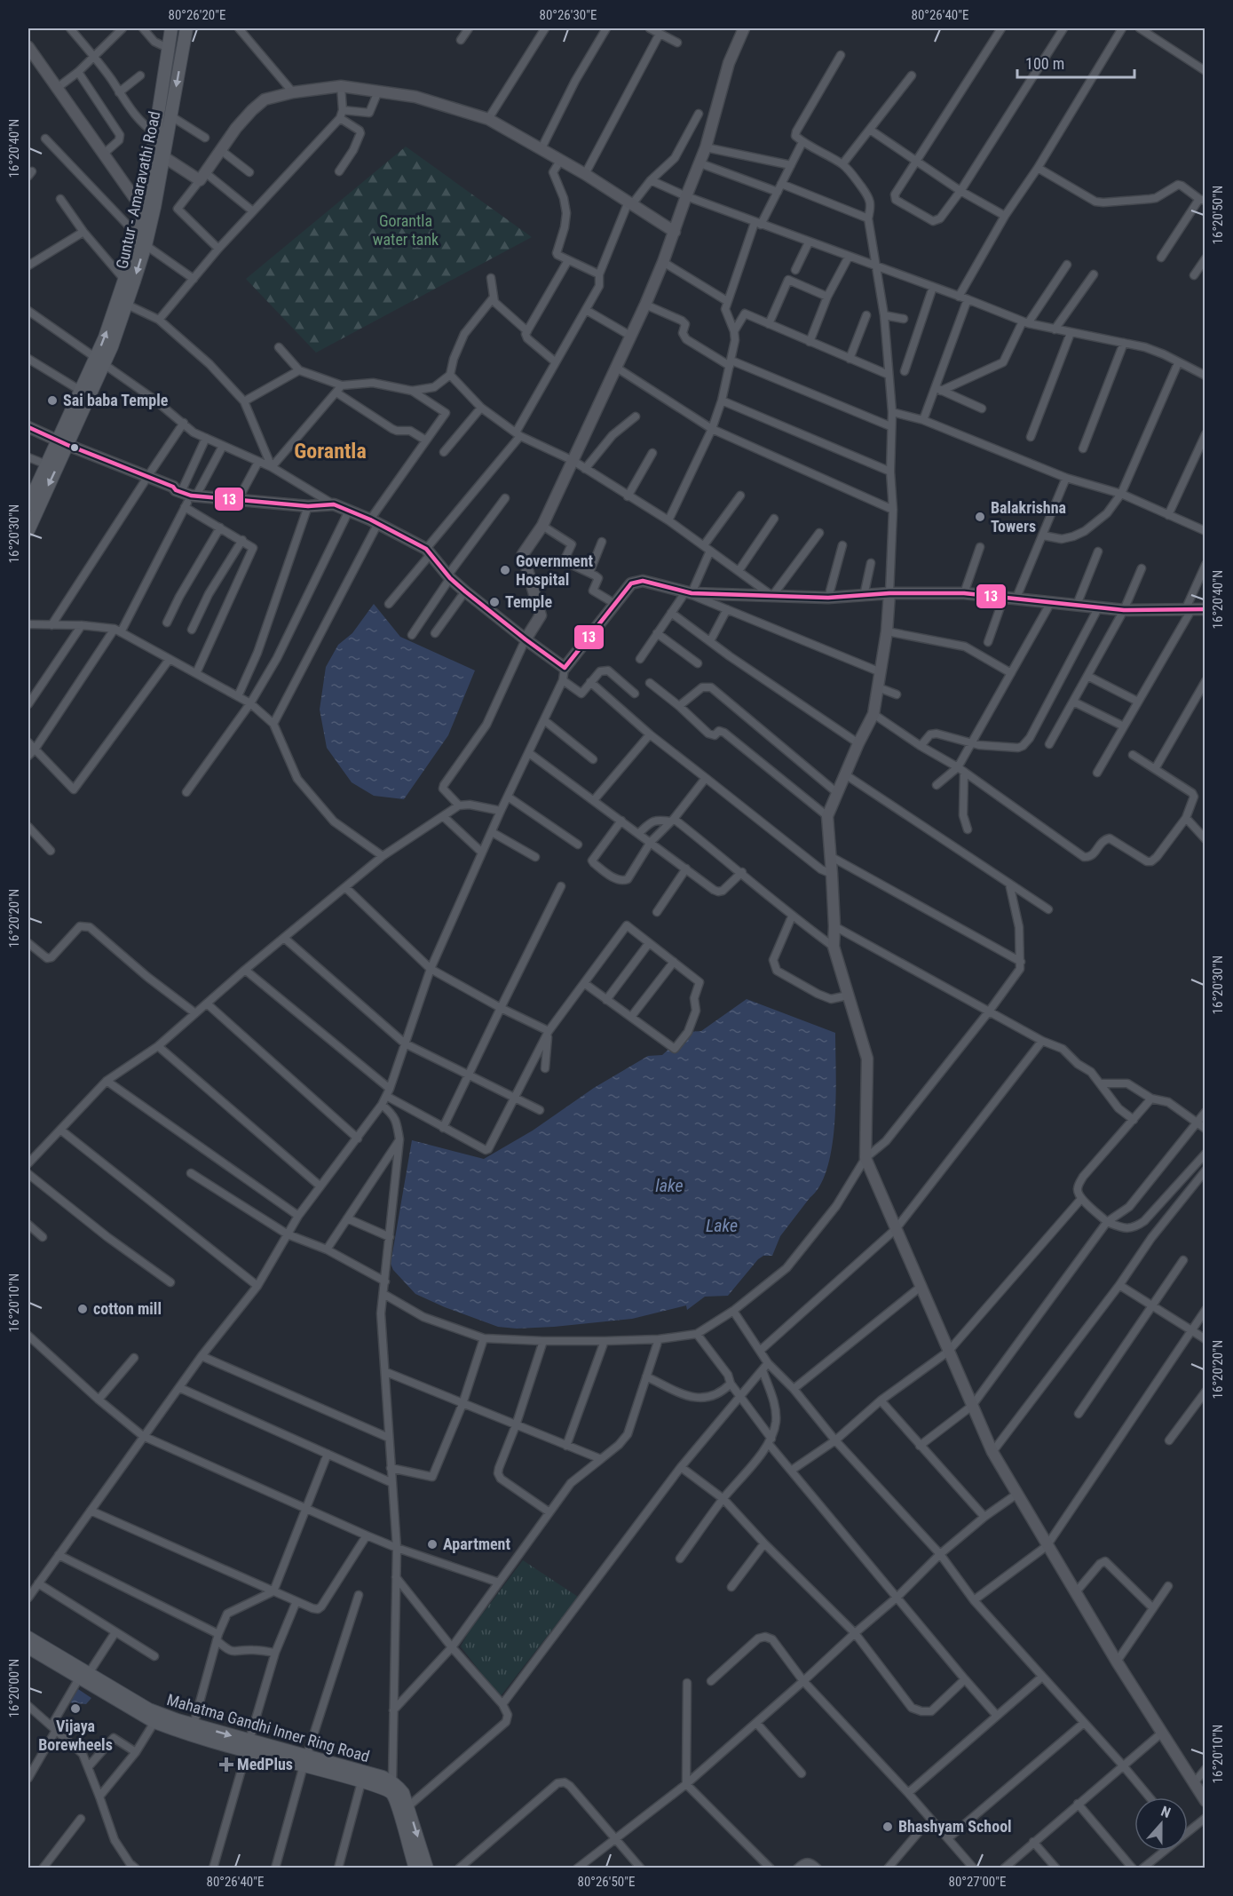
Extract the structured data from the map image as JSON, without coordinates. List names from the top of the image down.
{
  "streets": {
    "main road": ["Guntur - Amaravathi Road", "Mahatma Gandhi Inner Ring Road"]
  },
  "districts": ["Gorantla"],
  "water": ["lake", "Lake"],
  "parks": ["Gorantla water tank"],
  "places": {
    "other": [
      "Sai baba Temple",
      "Balakrishna Towers",
      "Government Hospital",
      "Temple",
      "cotton mill",
      "Apartment",
      "Vijaya Borewheels",
      "Bhashyam School"
    ],
    "health": ["MedPlus"]
  },
  "lines": ["transit line 13"],
  "scale_bar": "100 m",
  "north": "top",
  "coordinates": [
    "80°26'20\"E",
    "80°26'30\"E",
    "80°26'40\"E",
    "16°20'40\"N",
    "16°20'50\"N",
    "16°20'30\"N",
    "16°20'20\"N",
    "16°20'10\"N",
    "16°20'00\"N",
    "80°26'50\"E",
    "80°27'00\"E"
  ]
}
